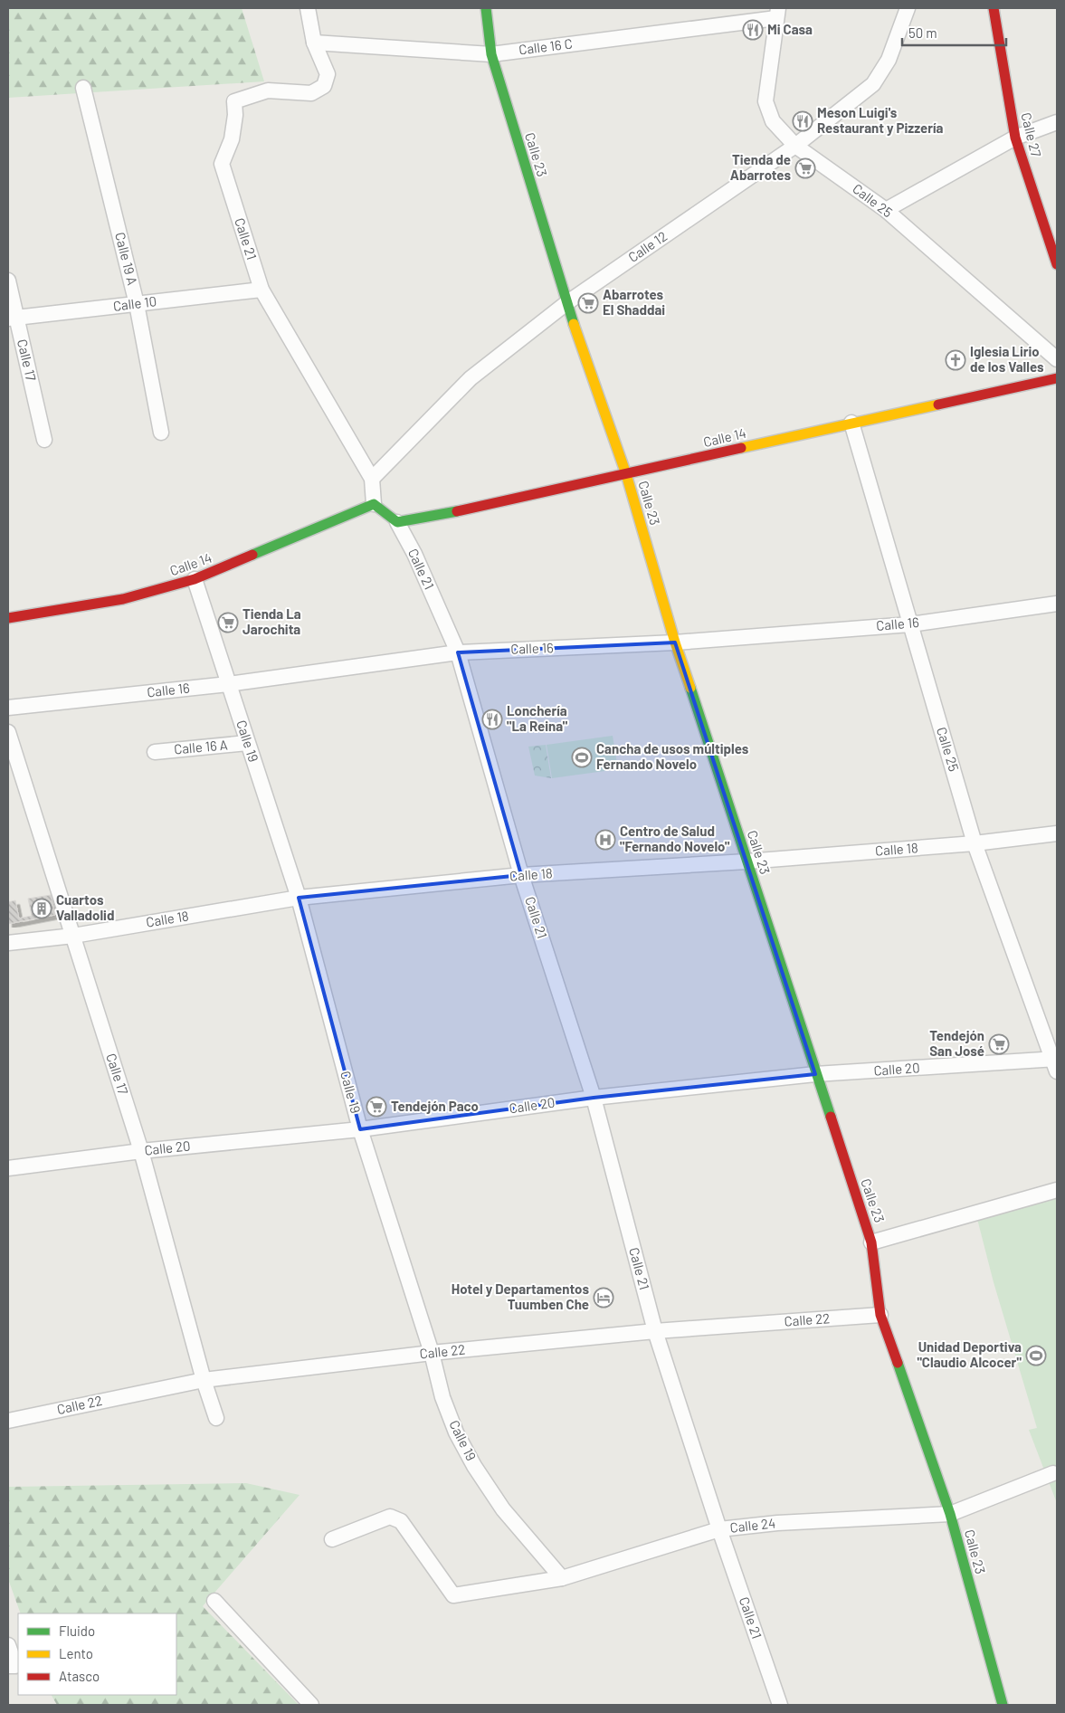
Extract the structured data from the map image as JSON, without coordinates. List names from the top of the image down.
{
  "streets": {
    "street": [
      "Calle 16 C",
      "Calle 27",
      "Calle 23",
      "Calle 25",
      "Calle 21",
      "Calle 12",
      "Calle 19 A",
      "Calle 10",
      "Calle 17",
      "Calle 14",
      "Calle 16",
      "Calle 19",
      "Calle 16 A",
      "Calle 18",
      "Calle 20",
      "Calle 22",
      "Calle 24"
    ]
  },
  "crossings": [
    ["Calle 16 C", "Calle 23"],
    ["Calle 16 C", "Calle 25"],
    ["Calle 16 C", "Calle 21"],
    ["Calle 23", "Calle 12"],
    ["Calle 23", "Calle 14"],
    ["Calle 23", "Calle 16"],
    ["Calle 23", "Calle 18"],
    ["Calle 23", "Calle 20"],
    ["Calle 23", "Calle 22"],
    ["Calle 23", "Calle 24"],
    ["Calle 25", "Calle 12"],
    ["Calle 25", "Calle 14"],
    ["Calle 25", "Calle 16"],
    ["Calle 25", "Calle 18"],
    ["Calle 25", "Calle 20"],
    ["Calle 21", "Calle 12"],
    ["Calle 21", "Calle 10"],
    ["Calle 21", "Calle 14"],
    ["Calle 21", "Calle 16"],
    ["Calle 21", "Calle 18"],
    ["Calle 21", "Calle 20"],
    ["Calle 21", "Calle 22"],
    ["Calle 21", "Calle 24"],
    ["Calle 19 A", "Calle 10"],
    ["Calle 10", "Calle 17"],
    ["Calle 17", "Calle 18"],
    ["Calle 17", "Calle 20"],
    ["Calle 17", "Calle 22"],
    ["Calle 14", "Calle 19"],
    ["Calle 16", "Calle 19"],
    ["Calle 19", "Calle 16 A"],
    ["Calle 19", "Calle 18"],
    ["Calle 19", "Calle 20"],
    ["Calle 19", "Calle 22"],
    ["Calle 19", "Calle 24"]
  ],
  "places": {
    "restaurant": ["Mi Casa", "Meson Luigi's Restaurant y Pizzería", "Lonchería \"La Reina\""],
    "supermarket": [
      "Tienda de Abarrotes",
      "Abarrotes El Shaddai",
      "Tienda La Jarochita",
      "Tendejón San José",
      "Tendejón Paco"
    ],
    "church": ["Iglesia Lirio de los Valles"],
    "sports": ["Cancha de usos múltiples Fernando Novelo", "Unidad Deportiva \"Claudio Alcocer\""],
    "hospital": ["Centro de Salud \"Fernando Novelo\""],
    "building": ["Cuartos Valladolid"],
    "hotel": ["Hotel y Departamentos Tuumben Che"]
  },
  "legend": ["Fluido", "Lento", "Atasco"],
  "scale_bar": "50 m"
}
